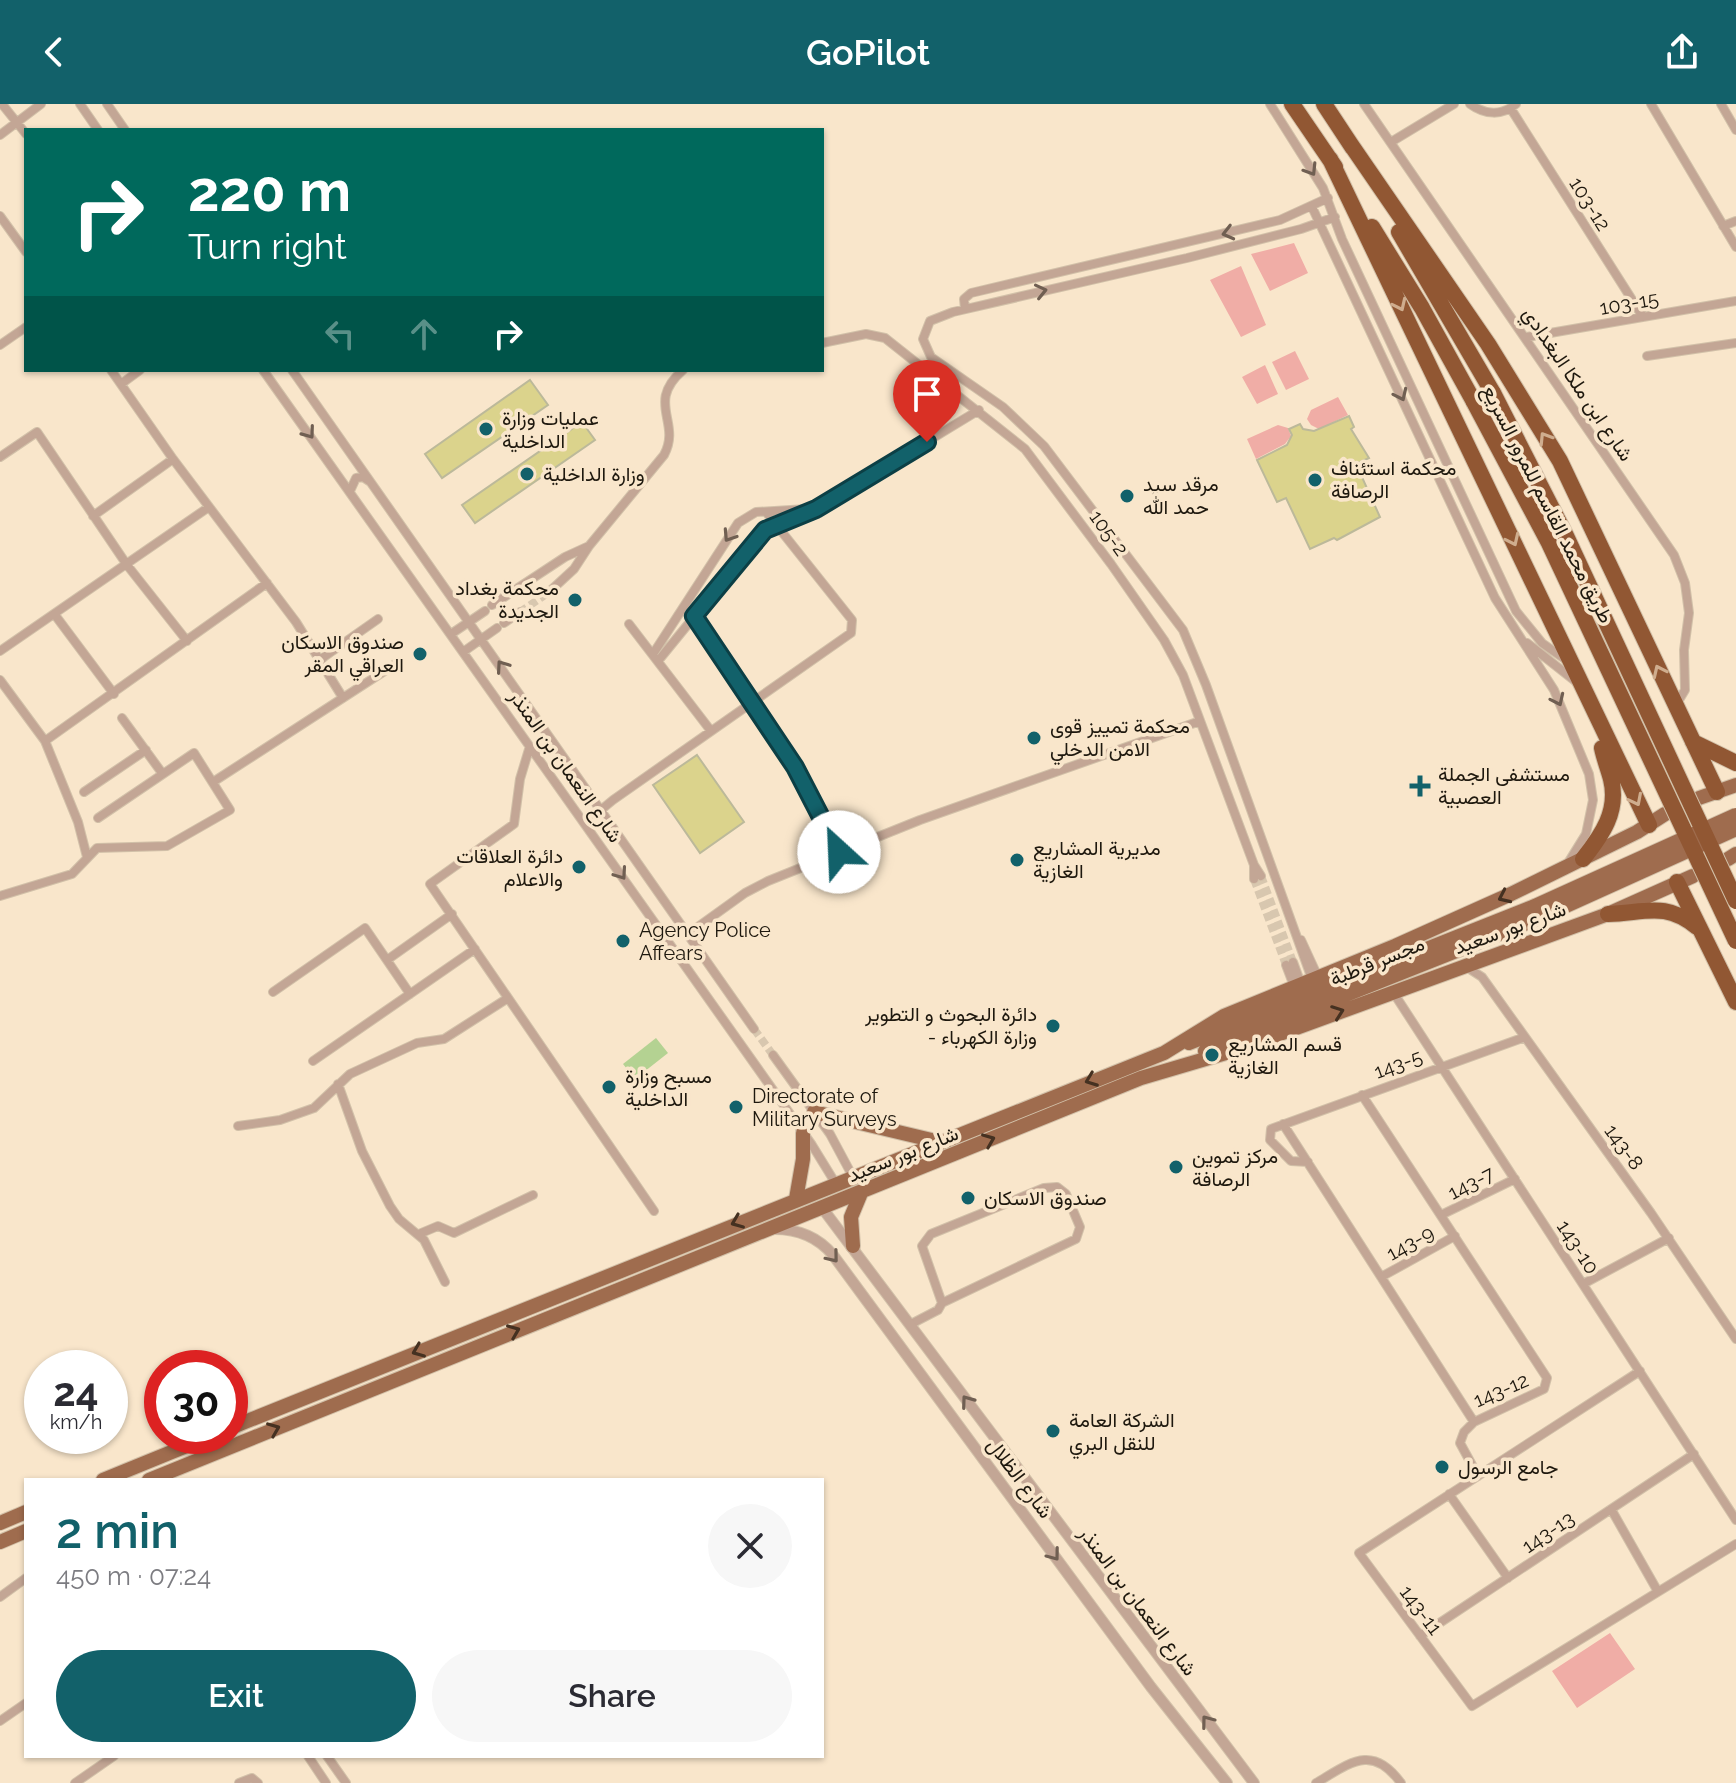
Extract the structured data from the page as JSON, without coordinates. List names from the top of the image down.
{
  "streets": {
    "highway": ["طريق محمد القاسم للمرور السريع"],
    "main road": ["شارع بور سعيد", "مجسر قرطبة"],
    "street": [
      "103-12",
      "103-15",
      "شارع ابن ملكا البغدادي",
      "105-2",
      "شارع النعمان بن المنذر",
      "143-5",
      "143-8",
      "143-7",
      "143-9",
      "143-10",
      "143-12",
      "شارع الظلال",
      "143-13",
      "143-11"
    ]
  },
  "crossings": [
    ["103-12", "103-15"],
    ["103-15", "شارع ابن ملكا البغدادي"],
    ["شارع النعمان بن المنذر", "شارع بور سعيد"],
    ["شارع بور سعيد", "مجسر قرطبة"],
    ["شارع بور سعيد", "143-8"],
    ["شارع بور سعيد", "143-10"],
    ["شارع بور سعيد", "شارع الظلال"],
    ["143-5", "143-8"],
    ["143-5", "143-10"],
    ["143-5", "143-12"],
    ["143-7", "143-10"],
    ["143-7", "143-12"],
    ["143-9", "143-12"],
    ["143-10", "143-13"],
    ["143-10", "143-11"],
    ["143-13", "143-11"]
  ],
  "places": {
    "other": [
      "عمليات وزارة الداخلية",
      "وزارة الداخلية",
      "محكمة استئناف الرصافة",
      "مرقد سيد حمد الله",
      "محكمة بغداد الجديدة",
      "صندوق الاسكان العراقي المقر",
      "محكمة تمييز قوى الامن الدخلي",
      "مديرية المشاريع الغازية",
      "دائرة العلاقات والاعلام",
      "Agency Police Affears",
      "دائرة البحوث و التطوير - وزارة الكهرباء",
      "قسم المشاريع الغازية",
      "مسبح وزارة الداخلية",
      "Directorate of Military Surveys",
      "مركز تموين الرصافة",
      "صندوق الاسكان",
      "الشركة العامة للنقل البري",
      "جامع الرسول"
    ],
    "health": ["مستشفى الجملة العصبية"]
  },
  "page": {
    "header": "GoPilot",
    "turn": ["220 m", "Turn right"],
    "speed": "24 km/h",
    "limit": "30",
    "heading": ["2 min", "450 m · 07:24"],
    "buttons": ["Exit", "Share"]
  }
}
